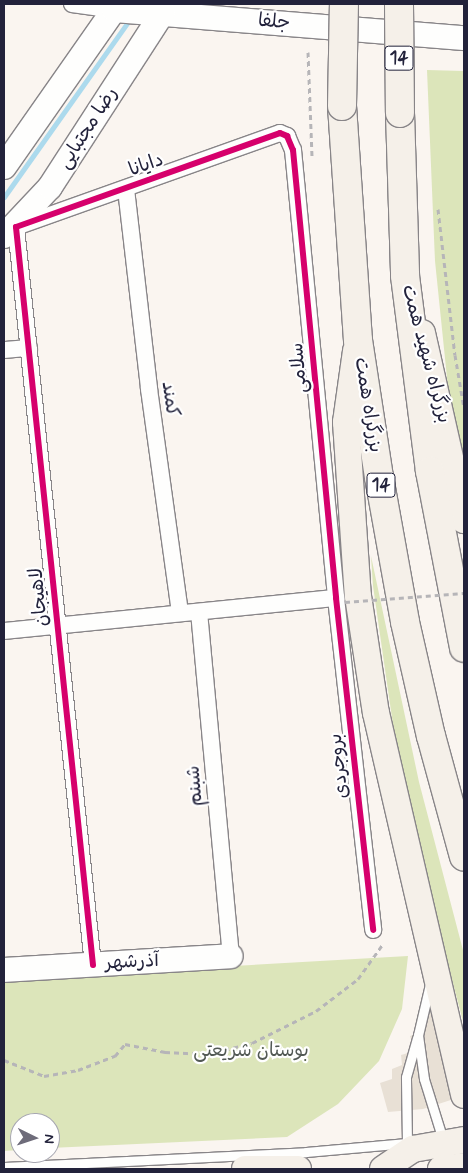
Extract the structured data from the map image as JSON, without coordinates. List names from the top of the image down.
{
  "streets": {
    "highway": ["14", "بزرگراه همت"],
    "main road": [
      "جلفا",
      "رضا مجتبایی",
      "بزرگراه شهید همت",
      "آذرشهر"
    ],
    "street": [
      "دایانا",
      "سلامی",
      "کمند",
      "لاهیجان",
      "بروجردی",
      "شبنم"
    ]
  },
  "crossings": [
    ["جلفا", "رضا مجتبایی"],
    ["14", "بزرگراه شهید همت"],
    ["رضا مجتبایی", "دایانا"],
    ["رضا مجتبایی", "لاهیجان"],
    ["دایانا", "سلامی"],
    ["دایانا", "کمند"],
    ["دایانا", "لاهیجان"],
    ["سلامی", "بروجردی"],
    ["لاهیجان", "آذرشهر"],
    ["شبنم", "آذرشهر"]
  ],
  "parks": ["بوستان شریعتی"],
  "north": "right"
}
